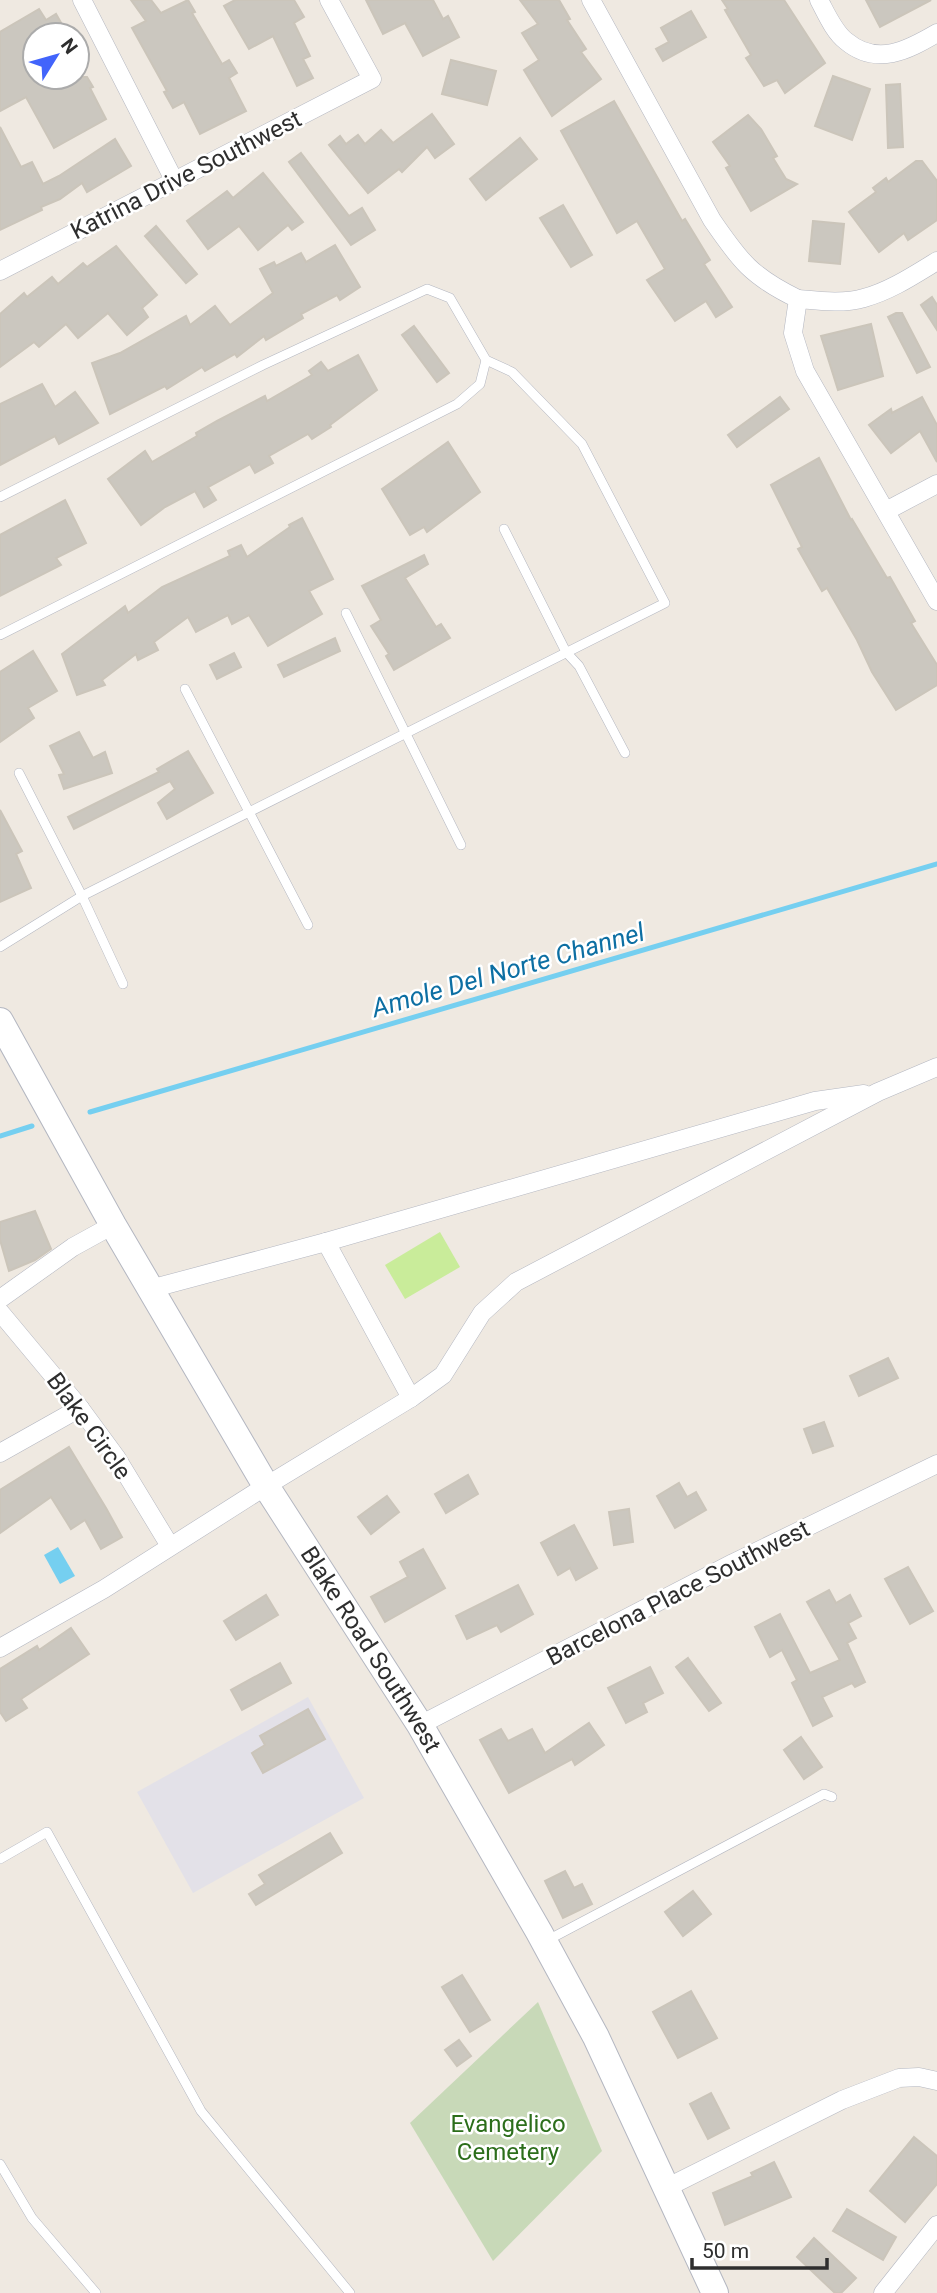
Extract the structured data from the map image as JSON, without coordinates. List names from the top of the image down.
{
  "streets": {
    "main road": ["Blake Road Southwest"],
    "street": ["Katrina Drive Southwest", "Blake Circle", "Barcelona Place Southwest"]
  },
  "crossings": [
    ["Barcelona Place Southwest", "Blake Road Southwest"]
  ],
  "water": ["Amole Del Norte Channel"],
  "parks": ["Evangelico Cemetery"],
  "scale_bar": "50 m",
  "north": "top right"
}
